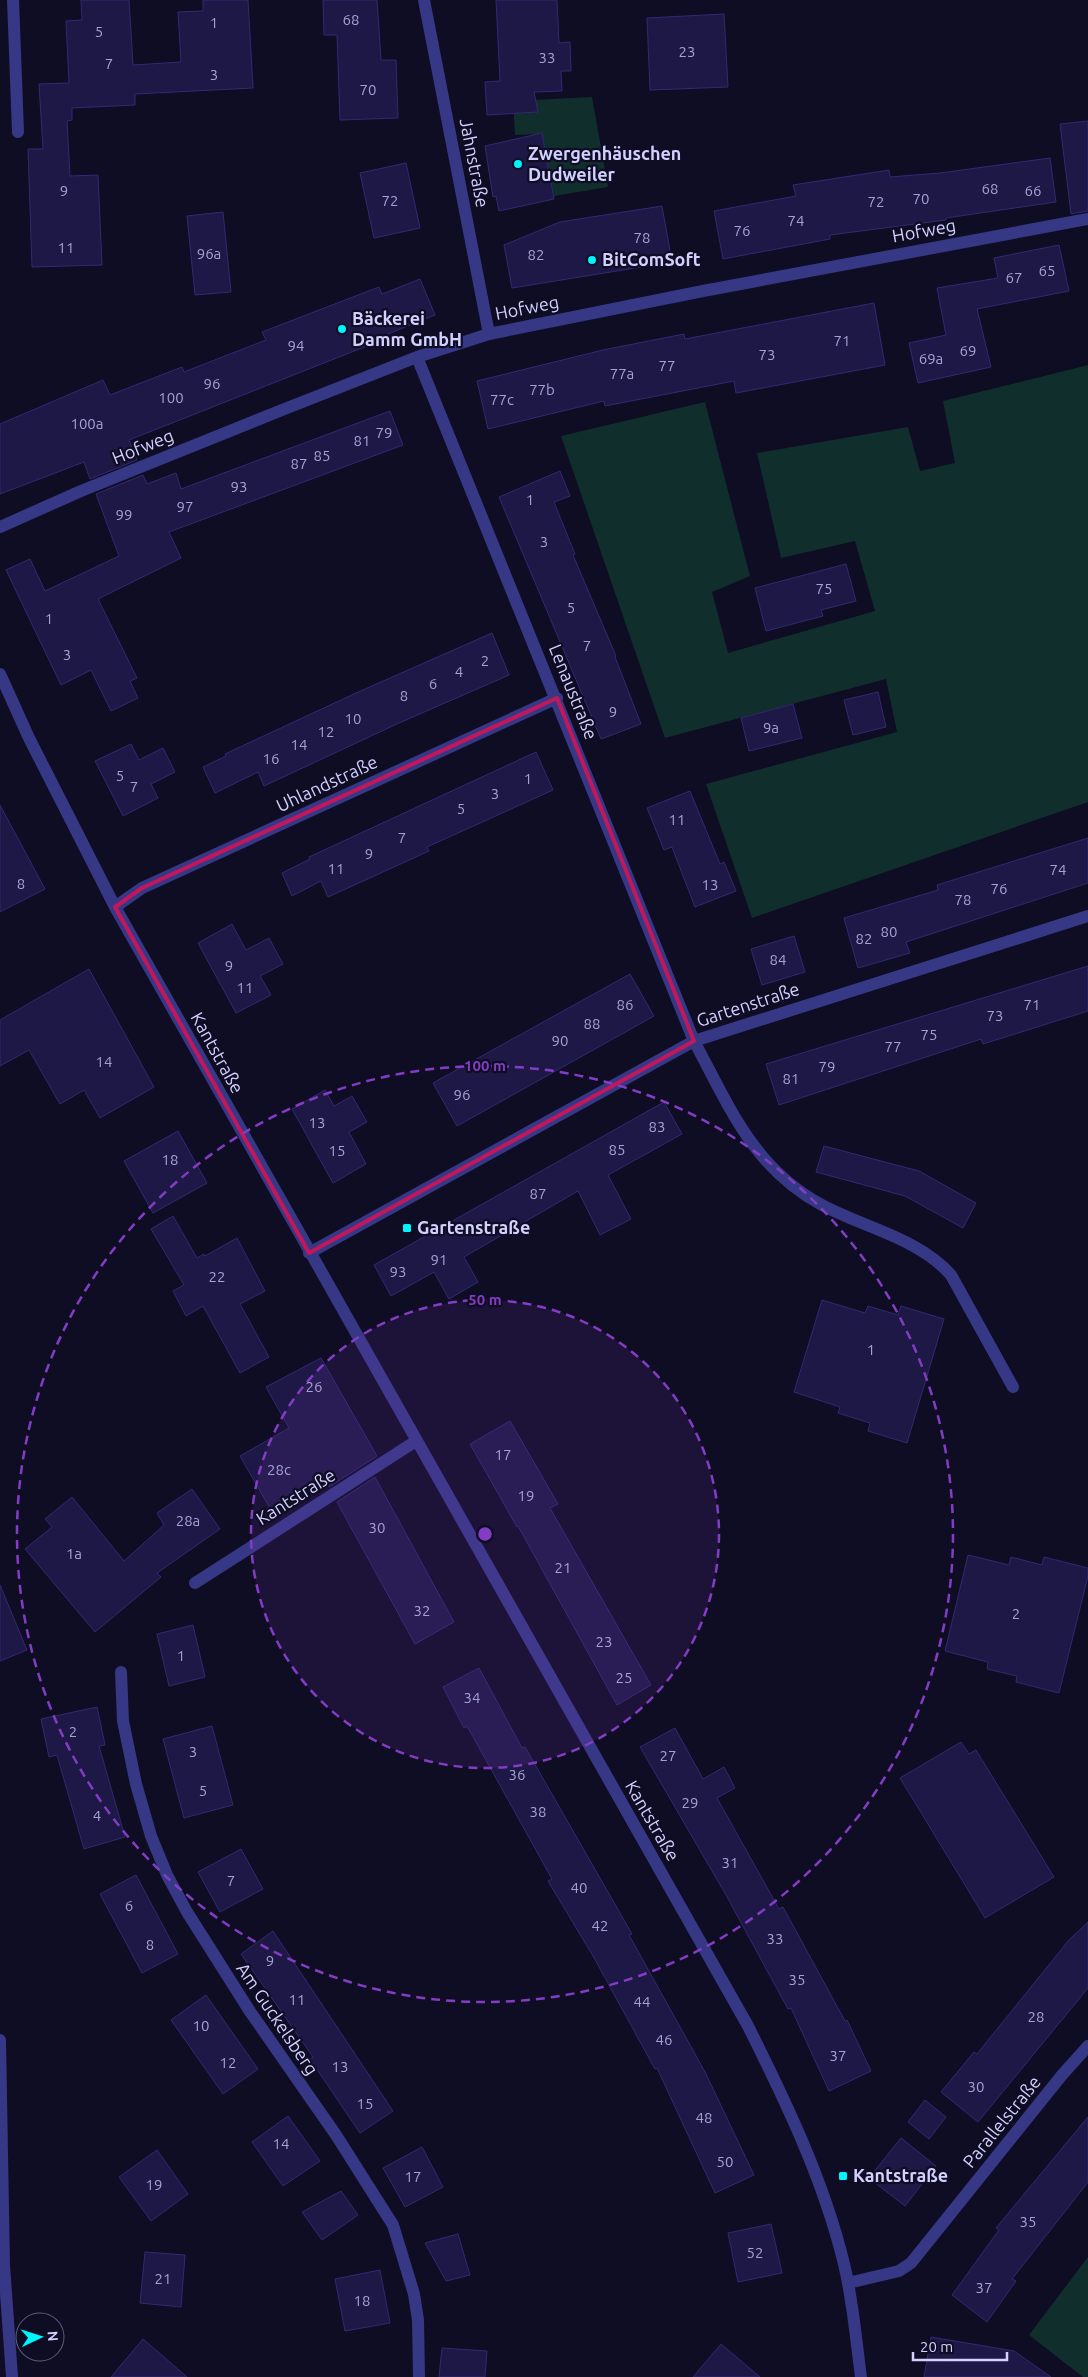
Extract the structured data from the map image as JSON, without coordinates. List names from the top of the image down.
{
  "streets": {
    "street": [
      "Jahnstraße",
      "Hofweg",
      "Lenaustraße",
      "Uhlandstraße",
      "Gartenstraße",
      "Kantstraße",
      "Am Guckelsberg",
      "Parallelstraße"
    ]
  },
  "crossings": [
    ["Jahnstraße", "Hofweg"],
    ["Hofweg", "Lenaustraße"],
    ["Lenaustraße", "Uhlandstraße"],
    ["Lenaustraße", "Gartenstraße"],
    ["Uhlandstraße", "Kantstraße"],
    ["Gartenstraße", "Kantstraße"],
    ["Kantstraße", "Parallelstraße"]
  ],
  "places": {
    "other": ["Zwergenhäuschen Dudweiler", "BitComSoft", "Bäckerei Damm GmbH"],
    "transit": ["Gartenstraße", "Kantstraße"]
  },
  "house_numbers": [
    "68",
    "1",
    "5",
    "23",
    "33",
    "7",
    "3",
    "70",
    "68",
    "9",
    "66",
    "70",
    "72",
    "72",
    "74",
    "76",
    "78",
    "11",
    "96a",
    "82",
    "65",
    "67",
    "71",
    "94",
    "69",
    "73",
    "69a",
    "77",
    "77a",
    "96",
    "77b",
    "100",
    "77c",
    "100a",
    "79",
    "81",
    "85",
    "87",
    "93",
    "1",
    "97",
    "99",
    "3",
    "75",
    "5",
    "1",
    "7",
    "3",
    "2",
    "4",
    "6",
    "8",
    "9",
    "10",
    "9a",
    "12",
    "14",
    "16",
    "5",
    "1",
    "7",
    "3",
    "5",
    "11",
    "7",
    "9",
    "11",
    "74",
    "8",
    "13",
    "76",
    "78",
    "80",
    "82",
    "84",
    "9",
    "11",
    "86",
    "71",
    "73",
    "88",
    "75",
    "90",
    "77",
    "14",
    "79",
    "81",
    "96",
    "13",
    "83",
    "85",
    "15",
    "18",
    "87",
    "91",
    "93",
    "22",
    "1",
    "26",
    "17",
    "28c",
    "19",
    "28a",
    "30",
    "1a",
    "21",
    "32",
    "2",
    "23",
    "1",
    "25",
    "34",
    "2",
    "3",
    "27",
    "36",
    "5",
    "29",
    "38",
    "4",
    "31",
    "7",
    "40",
    "6",
    "42",
    "33",
    "8",
    "9",
    "35",
    "11",
    "44",
    "28",
    "10",
    "46",
    "37",
    "12",
    "13",
    "30",
    "15",
    "48",
    "14",
    "50",
    "17",
    "19",
    "35",
    "52",
    "21",
    "37",
    "18"
  ],
  "scale_bar": "20 m",
  "north": "right",
  "rings": ["100 m", "50 m"]
}
